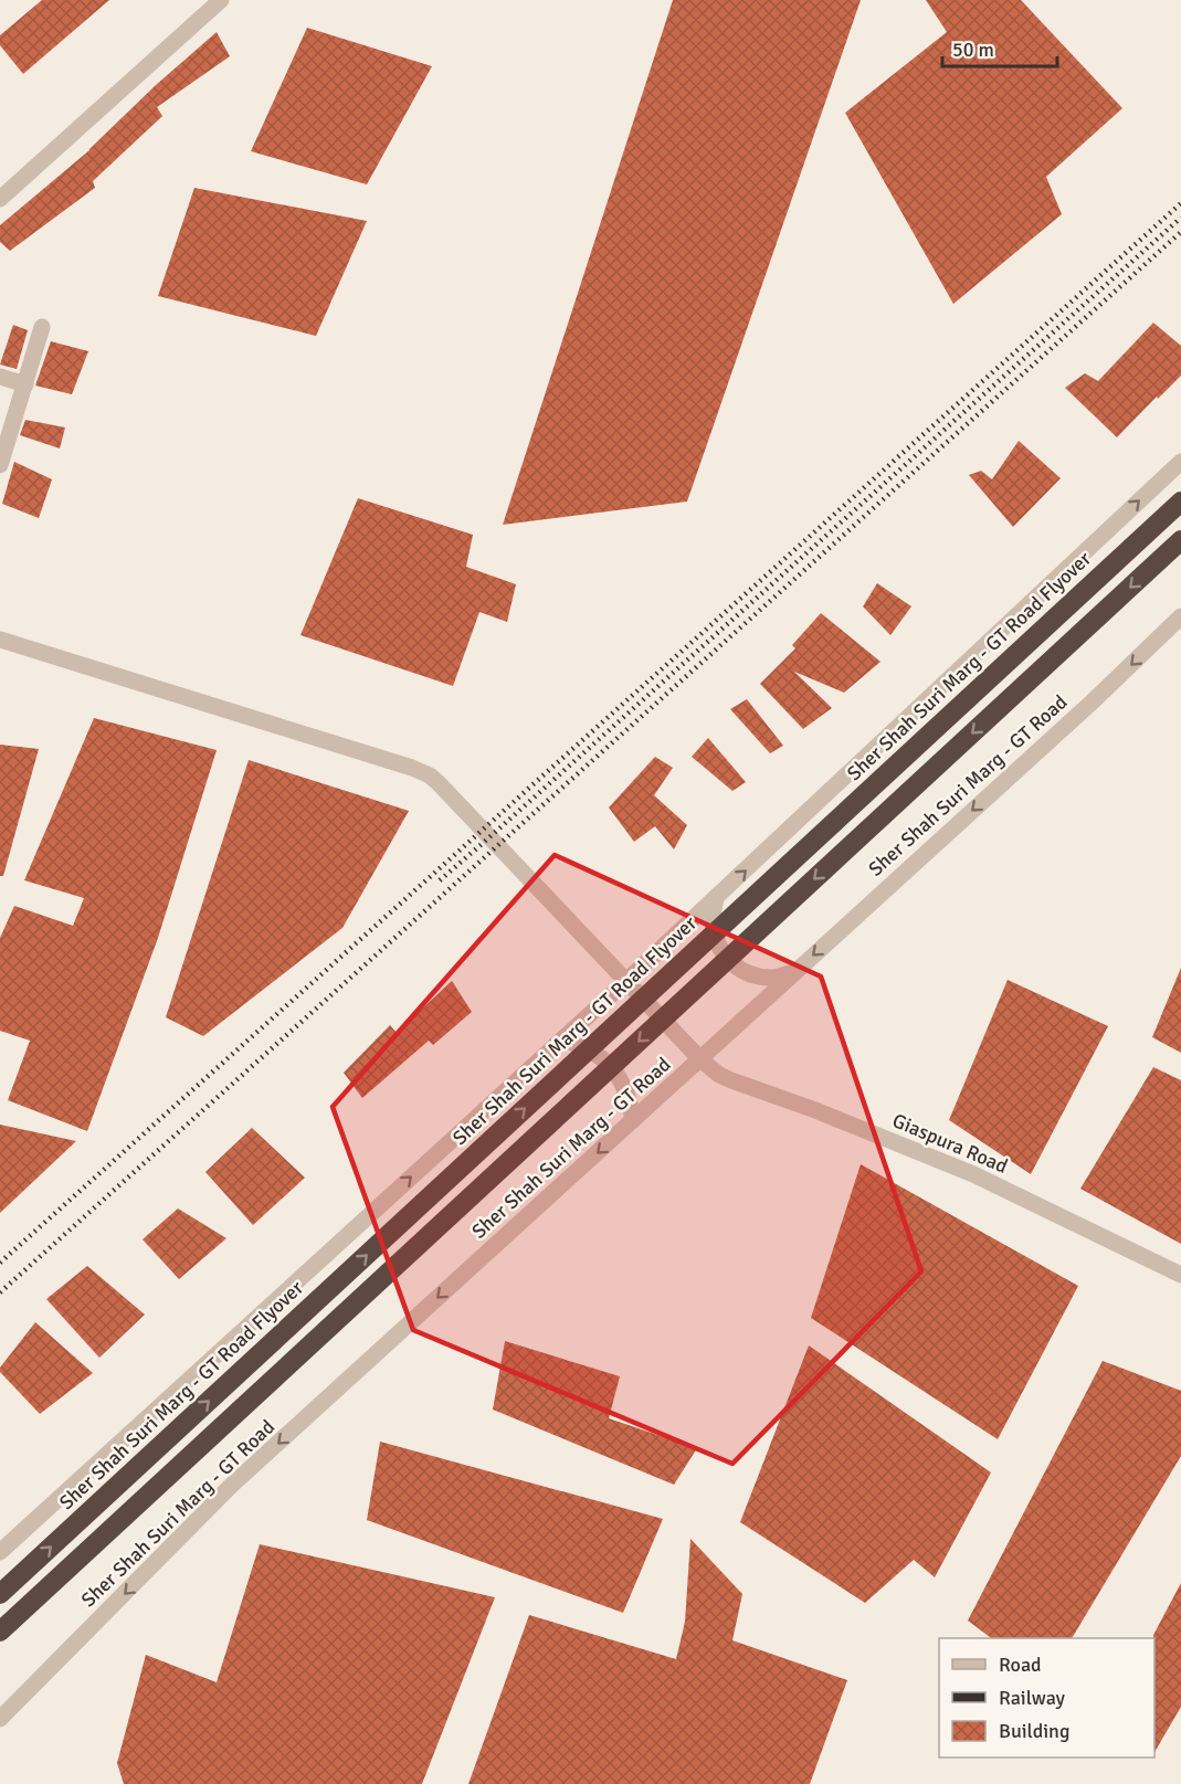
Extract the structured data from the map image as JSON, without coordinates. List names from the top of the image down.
{
  "streets": {
    "highway": ["Sher Shah Suri Marg - GT Road Flyover"],
    "street": ["Sher Shah Suri Marg - GT Road", "Giaspura Road"]
  },
  "crossings": [
    ["Sher Shah Suri Marg - GT Road", "Giaspura Road"]
  ],
  "legend": ["Road", "Railway", "Building"],
  "scale_bar": "50 m"
}
